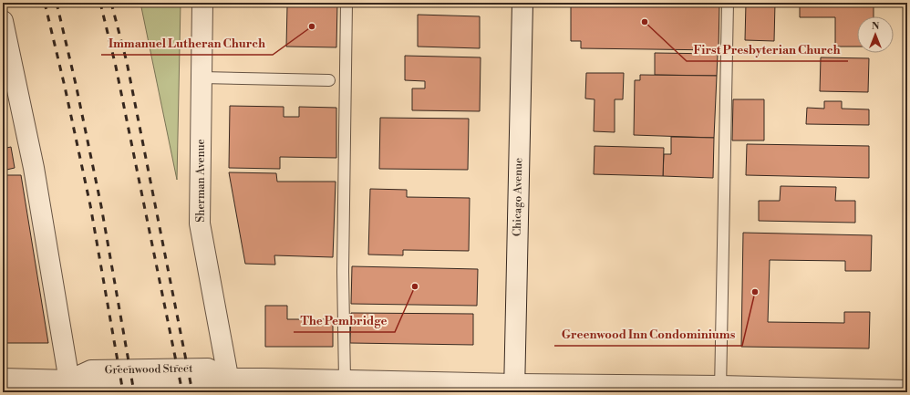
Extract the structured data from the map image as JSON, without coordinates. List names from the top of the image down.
{
  "streets": {
    "street": ["Sherman Avenue", "Chicago Avenue", "Greenwood Street"]
  },
  "crossings": [
    ["Sherman Avenue", "Greenwood Street"],
    ["Chicago Avenue", "Greenwood Street"]
  ],
  "places": [
    "First Presbyterian Church",
    "Immanuel Lutheran Church",
    "The Pembridge",
    "Greenwood Inn Condominiums"
  ],
  "north": "top"
}
